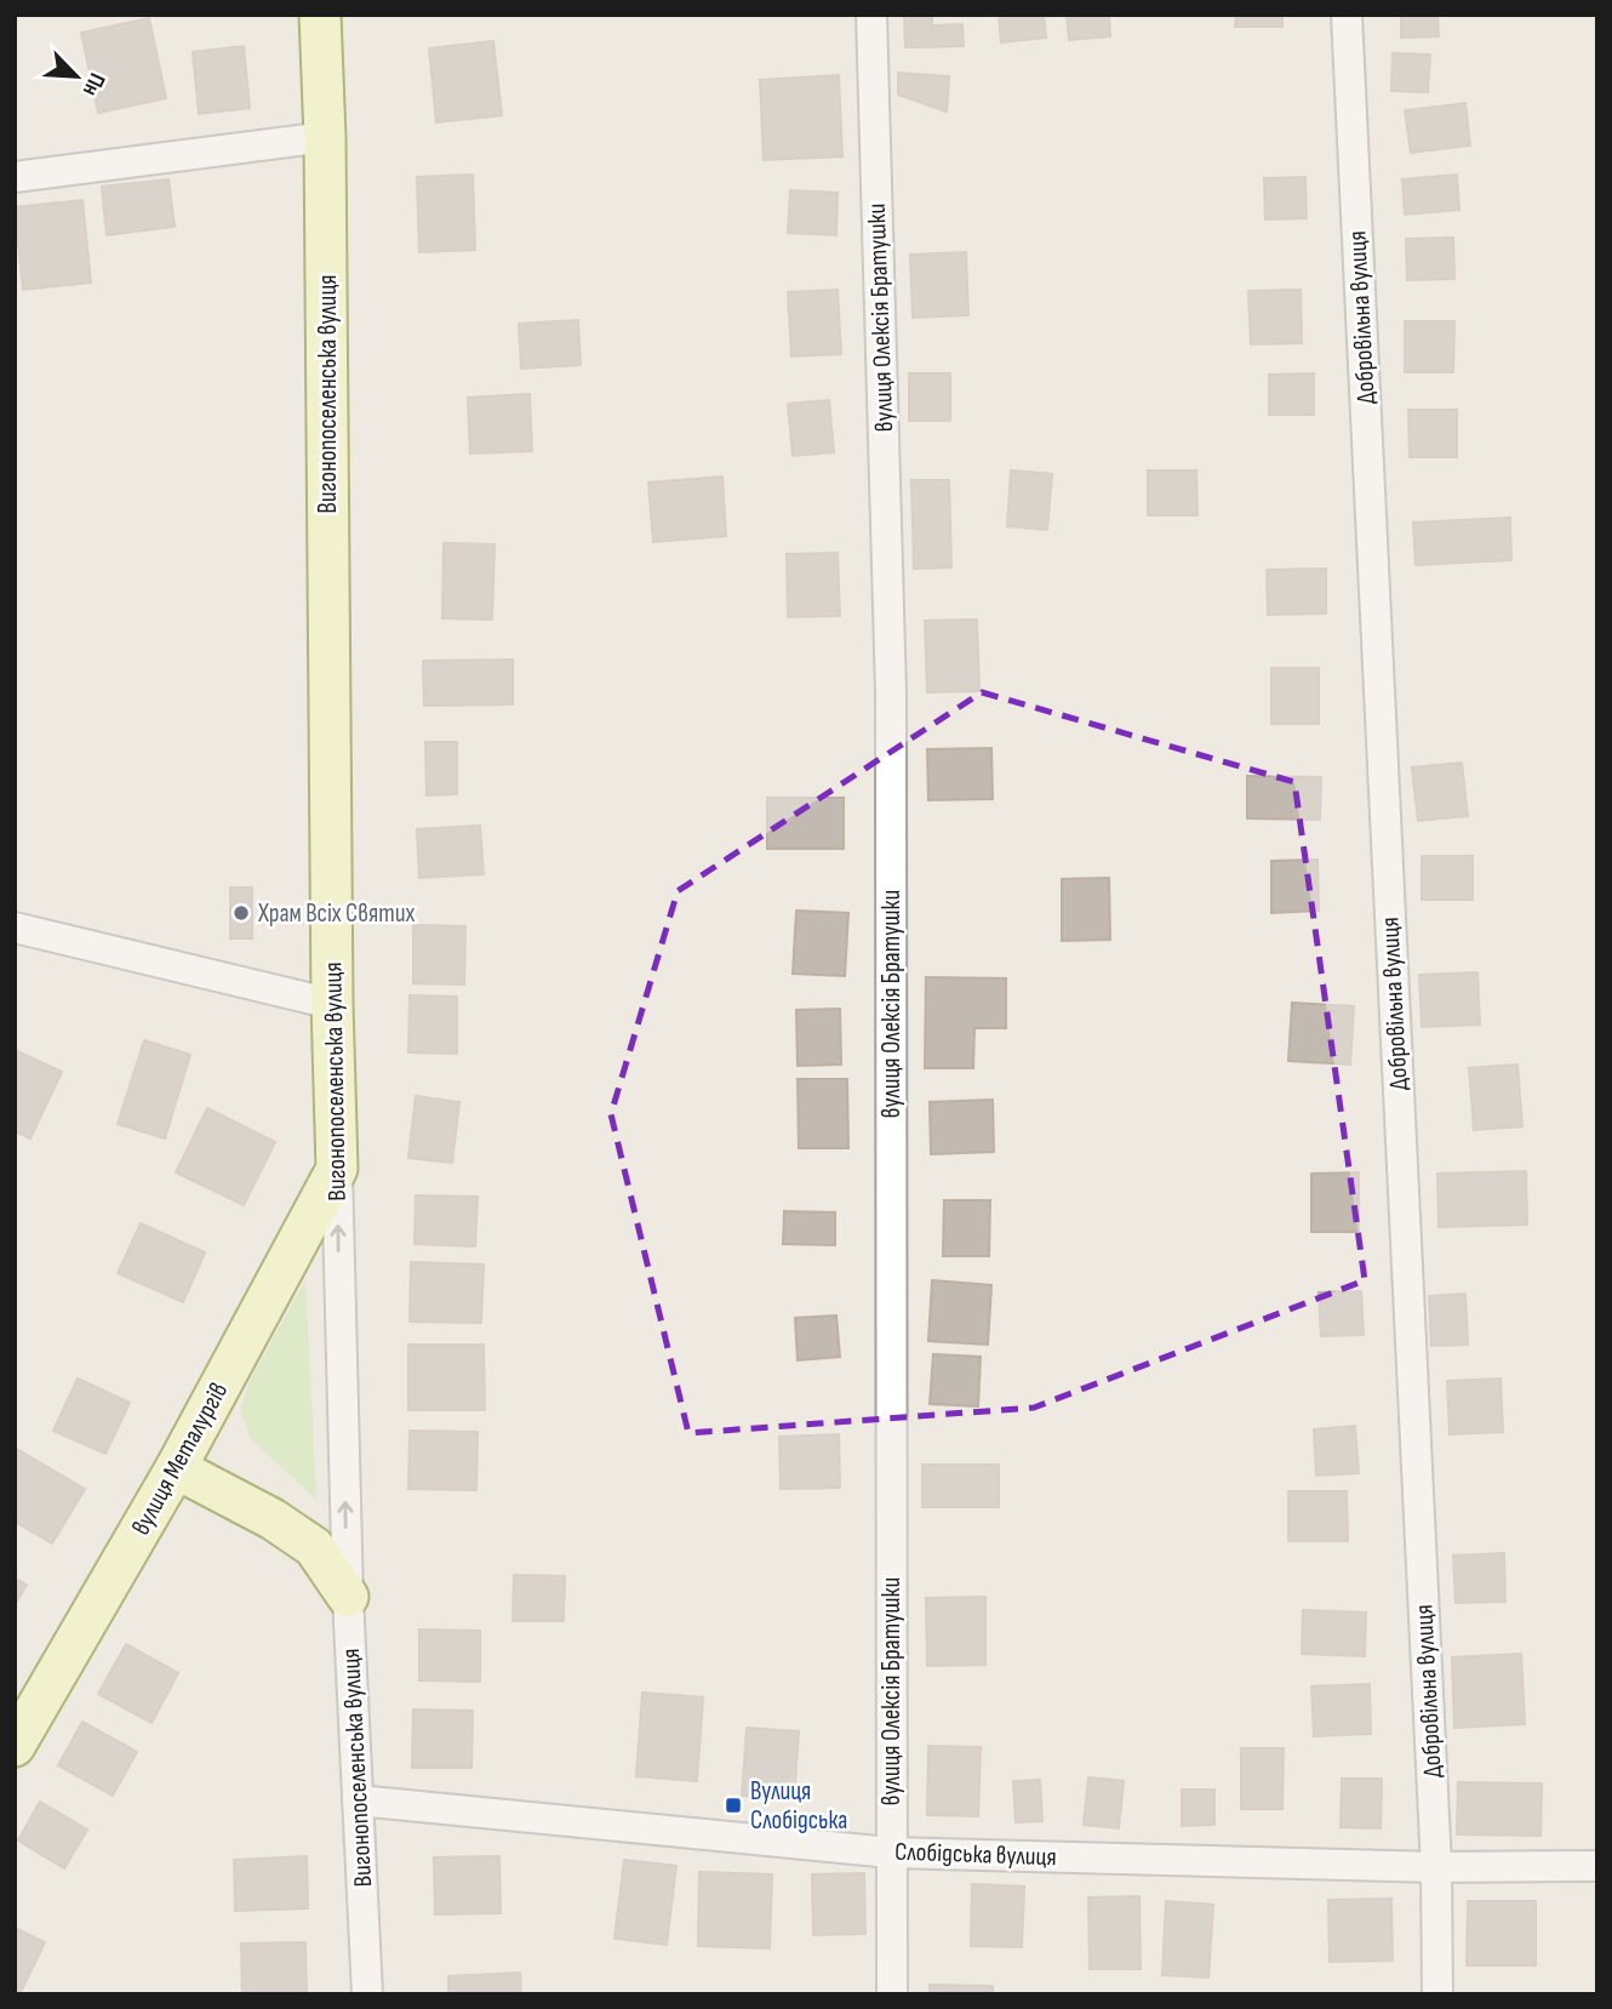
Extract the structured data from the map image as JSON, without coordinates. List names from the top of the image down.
{
  "streets": {
    "main road": ["Вигонопоселенська вулиця", "вулиця Металургів"],
    "street": ["вулиця Олексія Братушки", "Добровільна вулиця", "Слобідська вулиця"]
  },
  "crossings": [
    ["вулиця Олексія Братушки", "Слобідська вулиця"],
    ["Добровільна вулиця", "Слобідська вулиця"],
    ["Вигонопоселенська вулиця", "вулиця Металургів"],
    ["Вигонопоселенська вулиця", "Слобідська вулиця"]
  ],
  "places": {
    "other": ["Храм Всіх Святих"],
    "transit": ["Вулиця Слобідська"]
  },
  "north": "bottom right"
}
